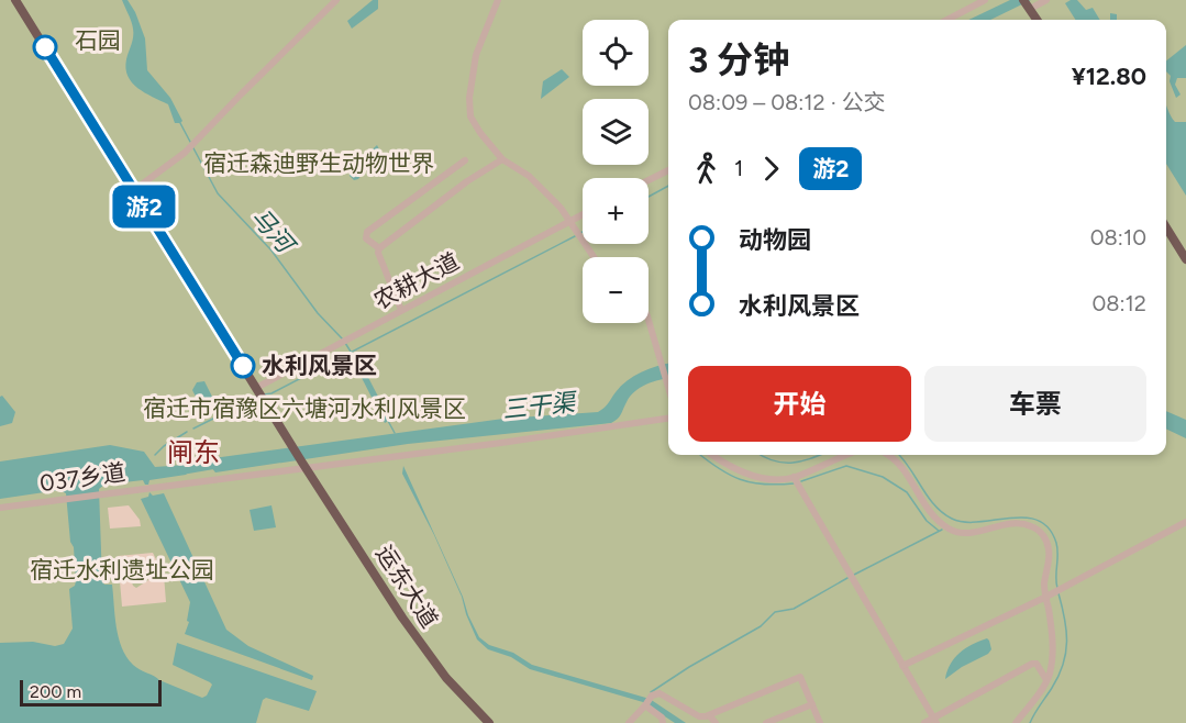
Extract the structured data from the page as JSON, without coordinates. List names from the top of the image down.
{
  "streets": {
    "main road": ["运东大道"],
    "street": ["农耕大道", "037乡道"]
  },
  "crossings": [
    ["农耕大道", "运东大道"],
    ["037乡道", "运东大道"]
  ],
  "districts": ["闸东"],
  "water": ["马河", "三干渠"],
  "parks": [
    "石园",
    "宿迁森迪野生动物世界",
    "宿迁市宿豫区六塘河水利风景区",
    "宿迁水利遗址公园"
  ],
  "places": ["水利风景区"],
  "lines": ["bus line 游2"],
  "scale_bar": "200 m",
  "page": {
    "on_map": "游2",
    "map_buttons": ["+", "−"],
    "heading": ["3 分钟", "08:09 – 08:12 · 公交", "¥12.80"],
    "legs": ["1", "游2"],
    "list": [
      {
        "name": "动物园",
        "value": "08:10"
      },
      {
        "name": "水利风景区",
        "value": "08:12"
      }
    ],
    "buttons": ["开始", "车票"],
    "scale": "200 m"
  }
}
